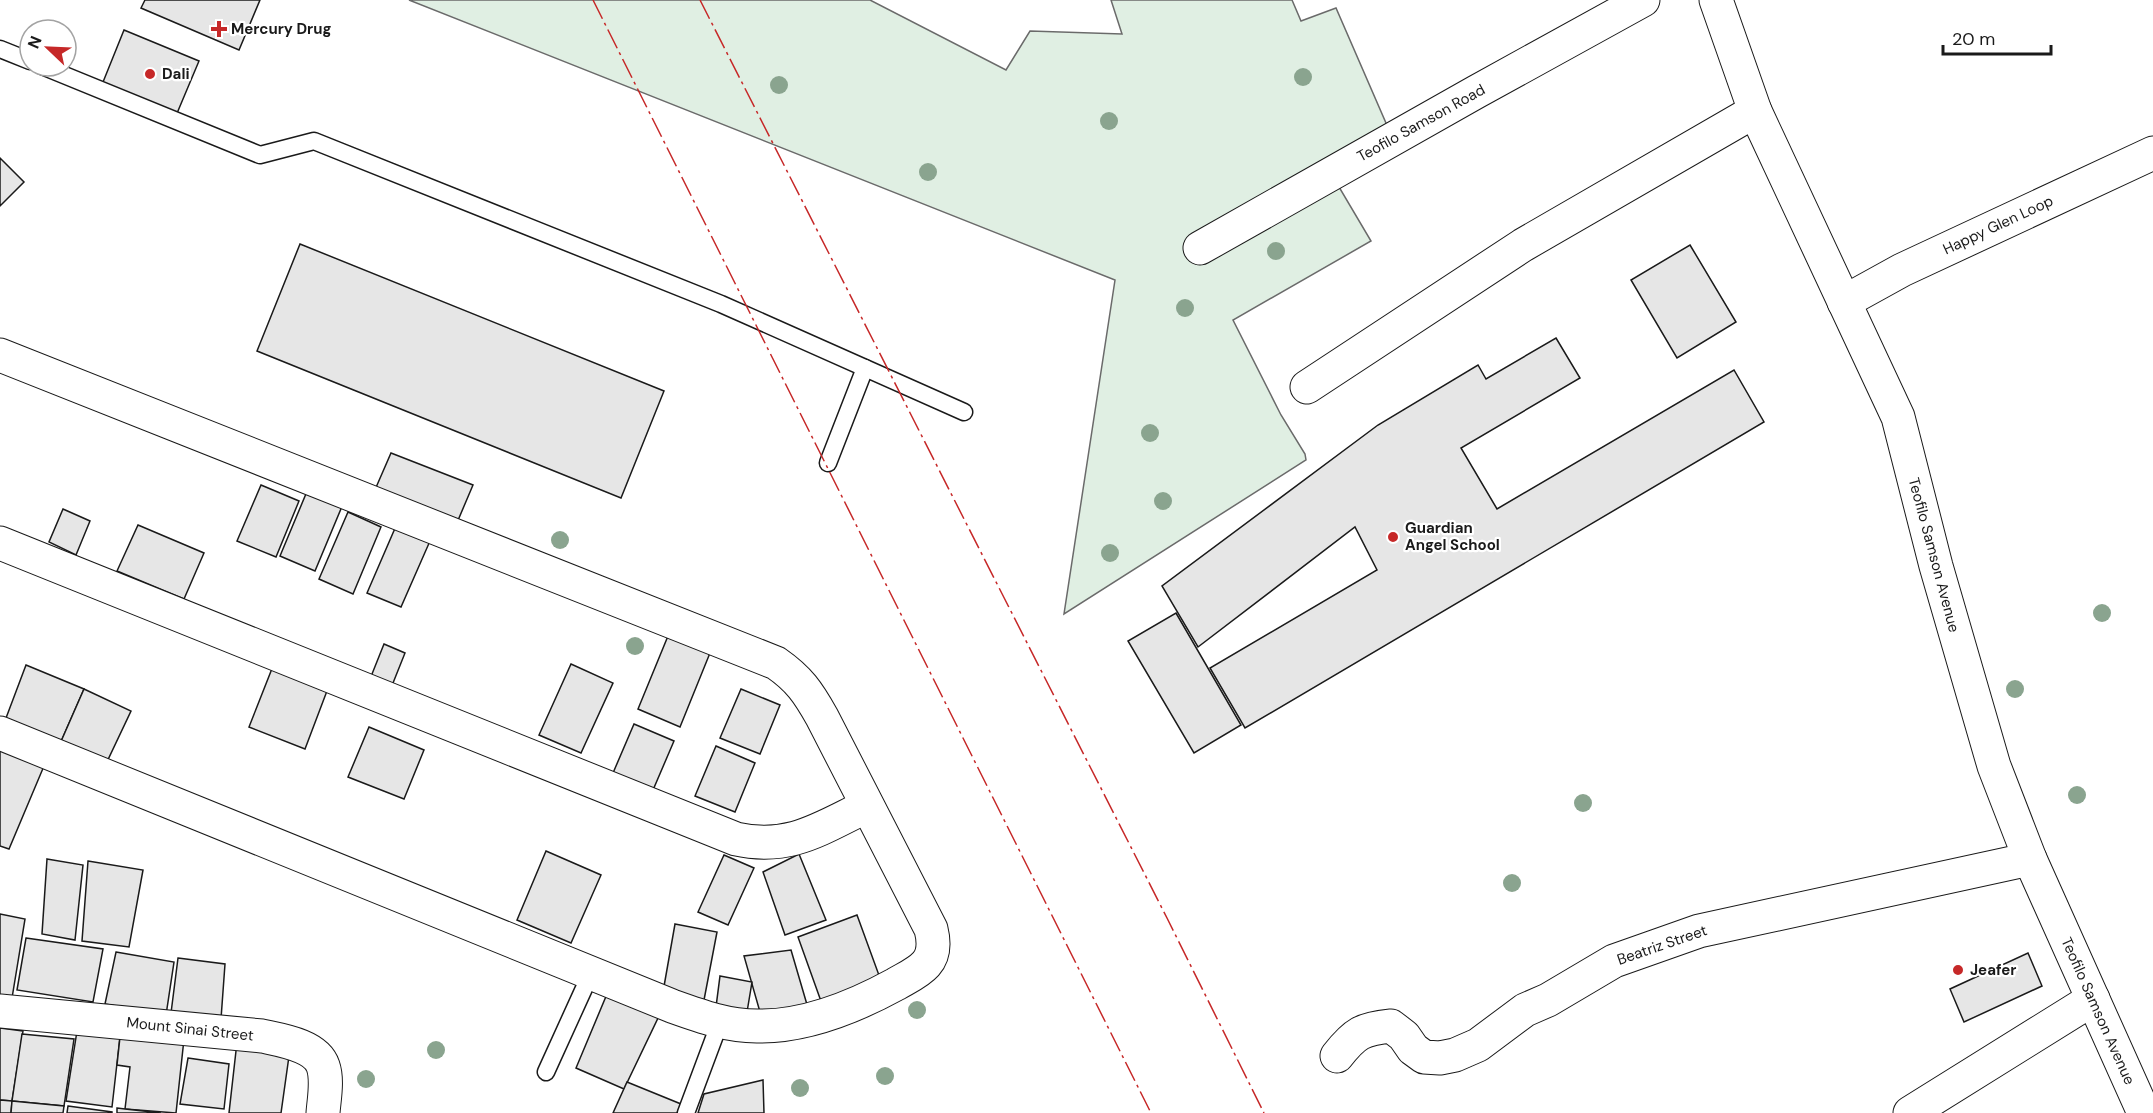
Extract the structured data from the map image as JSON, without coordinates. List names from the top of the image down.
{
  "streets": {
    "street": [
      "Teofilo Samson Road",
      "Happy Glen Loop",
      "Teofilo Samson Avenue",
      "Beatriz Street",
      "Mount Sinai Street"
    ]
  },
  "crossings": [
    ["Happy Glen Loop", "Teofilo Samson Avenue"],
    ["Teofilo Samson Avenue", "Beatriz Street"]
  ],
  "places": {
    "health": ["Mercury Drug"],
    "other": ["Dali", "Guardian Angel School", "Jeafer"]
  },
  "scale_bar": "20 m",
  "north": "top left"
}
